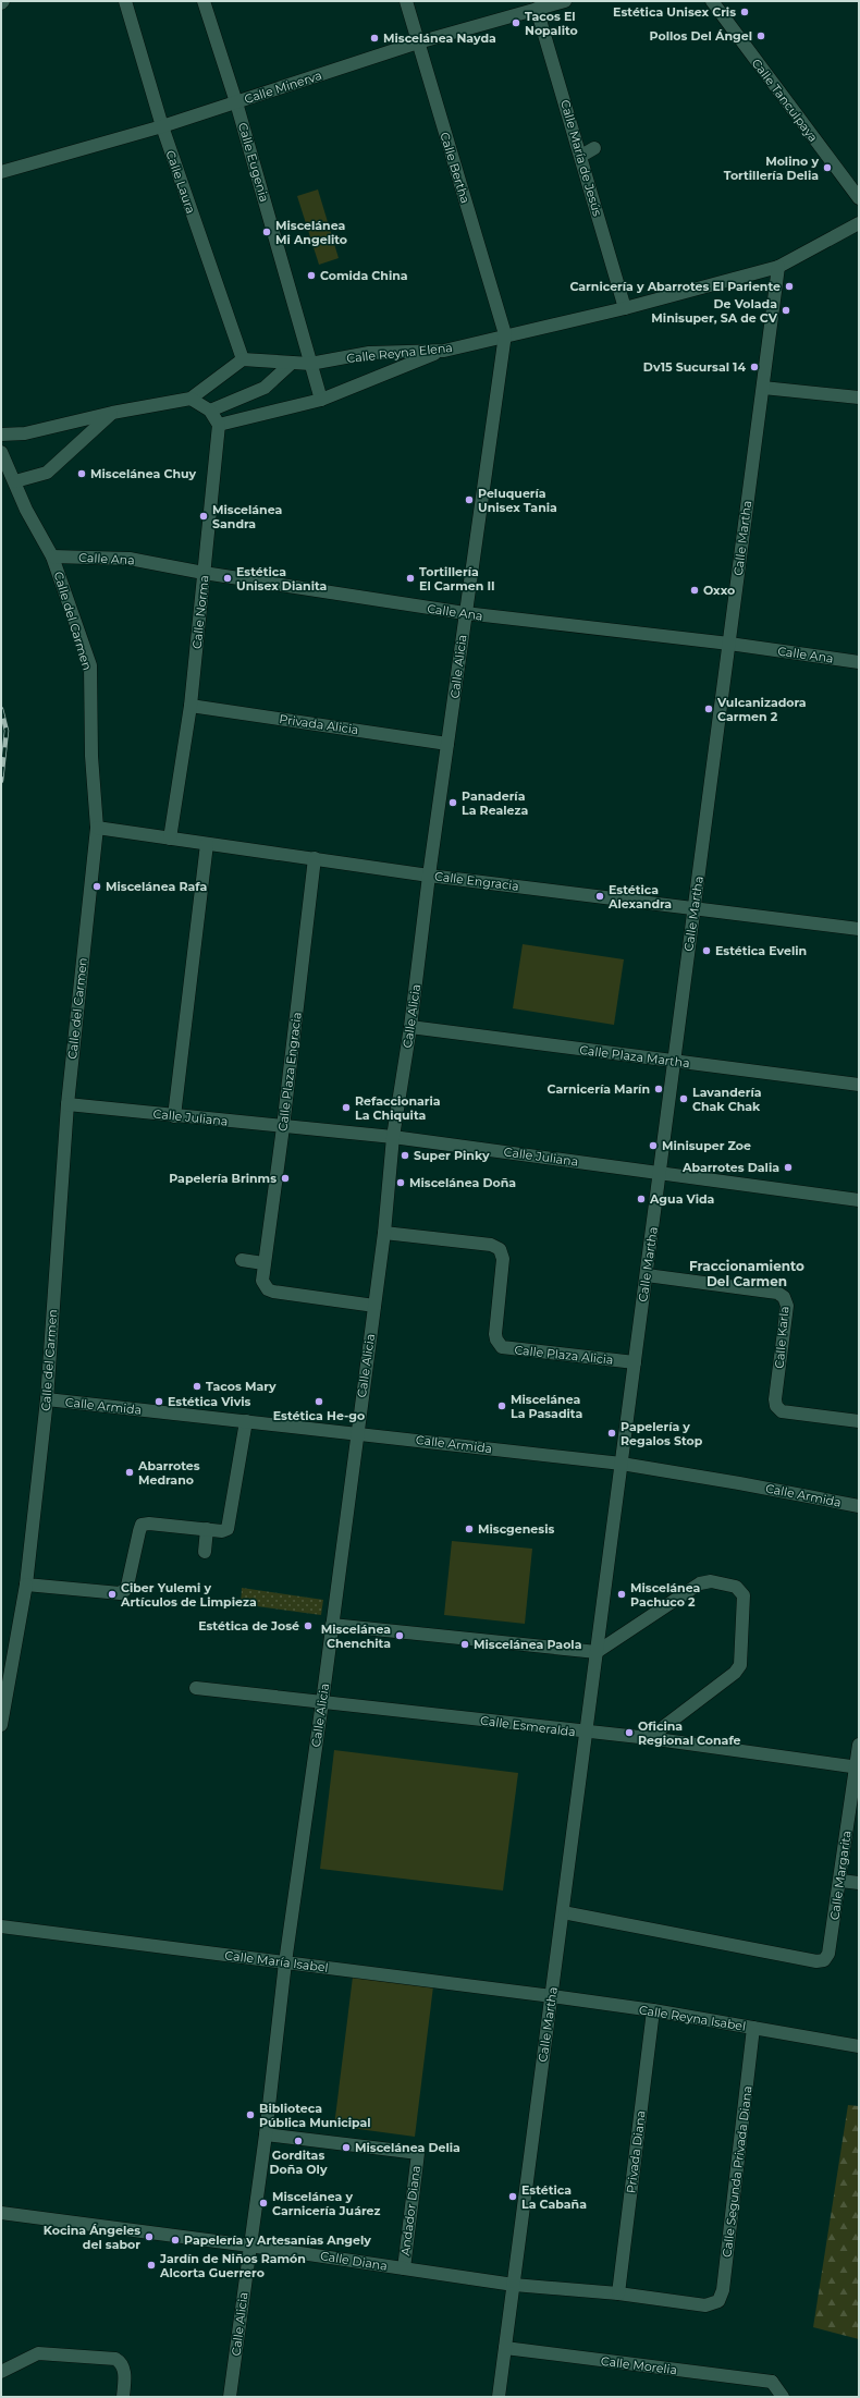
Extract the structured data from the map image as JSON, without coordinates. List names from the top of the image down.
{
  "streets": {
    "street": [
      "Calle Minerva",
      "Calle Tanculpaya",
      "Calle María de Jesús",
      "Calle Eugenia",
      "Calle Bertha",
      "Calle Laura",
      "Calle Reyna Elena",
      "Calle Martha",
      "Calle Ana",
      "Calle Norma",
      "Calle del Carmen",
      "Calle Alicia",
      "Privada Alicia",
      "Calle Engracia",
      "Calle Plaza Martha",
      "Calle Plaza Engracia",
      "Calle Juliana",
      "Calle Karla",
      "Calle Plaza Alicia",
      "Calle Armida",
      "Calle Esmeralda",
      "Calle Margarita",
      "Calle María Isabel",
      "Calle Reyna Isabel",
      "Privada Diana",
      "Calle Segunda Privada Diana",
      "Andador Diana",
      "Calle Diana",
      "Calle Morelia"
    ]
  },
  "crossings": [
    ["Calle Minerva", "Calle María de Jesús"],
    ["Calle Minerva", "Calle Eugenia"],
    ["Calle Minerva", "Calle Bertha"],
    ["Calle Minerva", "Calle Laura"],
    ["Calle María de Jesús", "Calle Reyna Elena"],
    ["Calle Eugenia", "Calle Reyna Elena"],
    ["Calle Bertha", "Calle Reyna Elena"],
    ["Calle Bertha", "Calle Alicia"],
    ["Calle Laura", "Calle Reyna Elena"],
    ["Calle Reyna Elena", "Calle Martha"],
    ["Calle Reyna Elena", "Calle Alicia"],
    ["Calle Martha", "Calle Ana"],
    ["Calle Martha", "Calle Engracia"],
    ["Calle Martha", "Calle Plaza Martha"],
    ["Calle Martha", "Calle Juliana"],
    ["Calle Martha", "Calle Karla"],
    ["Calle Martha", "Calle Plaza Alicia"],
    ["Calle Martha", "Calle Armida"],
    ["Calle Martha", "Calle Esmeralda"],
    ["Calle Martha", "Calle Margarita"],
    ["Calle Martha", "Calle María Isabel"],
    ["Calle Martha", "Calle Reyna Isabel"],
    ["Calle Martha", "Calle Diana"],
    ["Calle Martha", "Calle Morelia"],
    ["Calle Ana", "Calle Norma"],
    ["Calle Ana", "Calle del Carmen"],
    ["Calle Ana", "Calle Alicia"],
    ["Calle Norma", "Privada Alicia"],
    ["Calle Norma", "Calle Engracia"],
    ["Calle del Carmen", "Calle Engracia"],
    ["Calle del Carmen", "Calle Juliana"],
    ["Calle del Carmen", "Calle Armida"],
    ["Calle Alicia", "Privada Alicia"],
    ["Calle Alicia", "Calle Engracia"],
    ["Calle Alicia", "Calle Plaza Martha"],
    ["Calle Alicia", "Calle Plaza Engracia"],
    ["Calle Alicia", "Calle Juliana"],
    ["Calle Alicia", "Calle Plaza Alicia"],
    ["Calle Alicia", "Calle Armida"],
    ["Calle Alicia", "Calle Esmeralda"],
    ["Calle Alicia", "Calle María Isabel"],
    ["Calle Alicia", "Andador Diana"],
    ["Calle Alicia", "Calle Diana"],
    ["Calle Engracia", "Calle Plaza Engracia"],
    ["Calle Plaza Engracia", "Calle Juliana"],
    ["Calle Esmeralda", "Calle Margarita"],
    ["Calle María Isabel", "Calle Reyna Isabel"],
    ["Calle Reyna Isabel", "Privada Diana"],
    ["Calle Reyna Isabel", "Calle Segunda Privada Diana"],
    ["Privada Diana", "Calle Diana"],
    ["Calle Segunda Privada Diana", "Calle Diana"],
    ["Andador Diana", "Calle Diana"]
  ],
  "districts": ["Fraccionamiento Del Carmen"],
  "places": [
    "Estética Unisex Cris",
    "Tacos El Nopalito",
    "Pollos Del Ángel",
    "Miscelánea Nayda",
    "Molino y Tortillería Delia",
    "Miscelánea Mi Angelito",
    "Comida China",
    "Carnicería y Abarrotes El Pariente",
    "De Volada Minisuper, SA de CV",
    "Dv15 Sucursal 14",
    "Miscelánea Chuy",
    "Peluquería Unisex Tania",
    "Miscelánea Sandra",
    "Estética Unisex Dianita",
    "Tortillería El Carmen II",
    "Oxxo",
    "Vulcanizadora Carmen 2",
    "Panadería La Realeza",
    "Miscelánea Rafa",
    "Estética Alexandra",
    "Estética Evelin",
    "Carnicería Marín",
    "Lavandería Chak Chak",
    "Refaccionaria La Chiquita",
    "Minisuper Zoe",
    "Super Pinky",
    "Abarrotes Dalia",
    "Papelería Brinms",
    "Miscelánea Doña",
    "Agua Vida",
    "Tacos Mary",
    "Estética Vivis",
    "Estética He-go",
    "Miscelánea La Pasadita",
    "Papelería y Regalos Stop",
    "Abarrotes Medrano",
    "Miscgenesis",
    "Ciber Yulemi y Artículos de Limpieza",
    "Miscelánea Pachuco 2",
    "Estética de José",
    "Miscelánea Chenchita",
    "Miscelánea Paola",
    "Oficina Regional Conafe",
    "Biblioteca Pública Municipal",
    "Gorditas Doña Oly",
    "Miscelánea Delia",
    "Estética La Cabaña",
    "Miscelánea y Carnicería Juárez",
    "Kocina Ángeles del sabor",
    "Papelería y Artesanías Angely",
    "Jardín de Niños Ramón Alcorta Guerrero"
  ]
}
